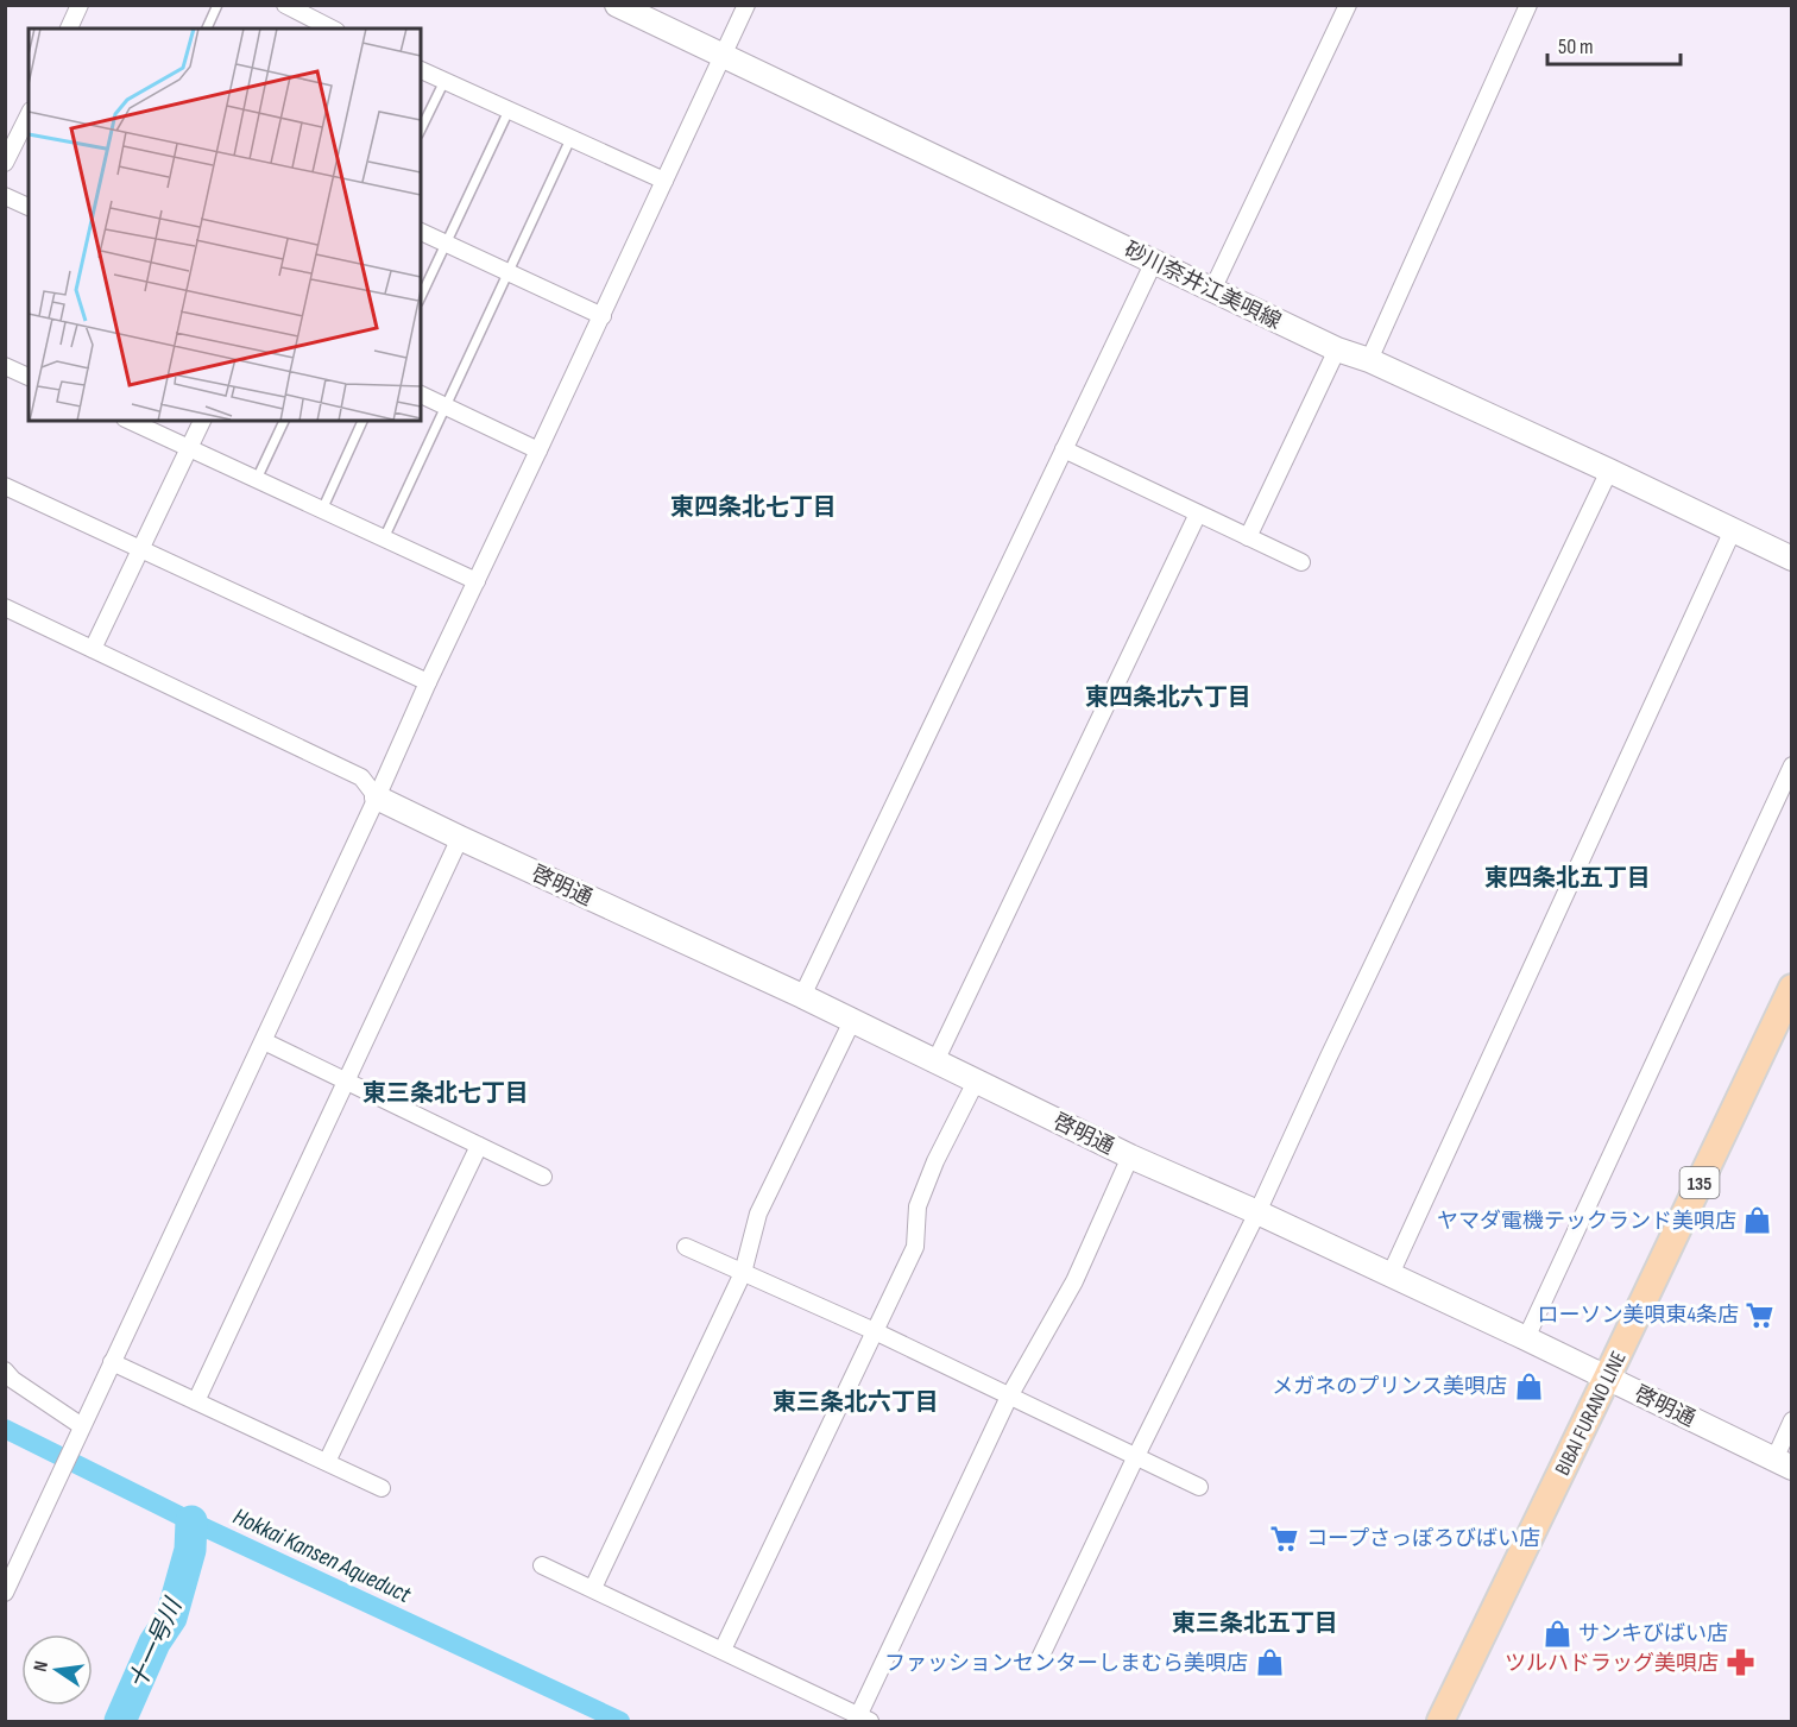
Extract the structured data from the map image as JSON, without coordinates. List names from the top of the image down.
{
  "streets": {
    "main road": ["135", "BIBAI FURANO LINE"],
    "street": ["砂川奈井江美唄線", "啓明通"]
  },
  "crossings": [
    ["啓明通", "BIBAI FURANO LINE"]
  ],
  "districts": [
    "東四条北七丁目",
    "東四条北六丁目",
    "東四条北五丁目",
    "東三条北七丁目",
    "東三条北六丁目",
    "東三条北五丁目"
  ],
  "water": ["Hokkai Kansen Aqueduct", "十一号川"],
  "places": {
    "shop": [
      "ヤマダ電機テックランド美唄店",
      "メガネのプリンス美唄店",
      "サンキびばい店",
      "ファッションセンターしまむら美唄店"
    ],
    "supermarket": ["ローソン美唄東4条店", "コープさっぽろびばい店"],
    "pharmacy": ["ツルハドラッグ美唄店"]
  },
  "scale_bar": "50 m",
  "north": "left"
}
